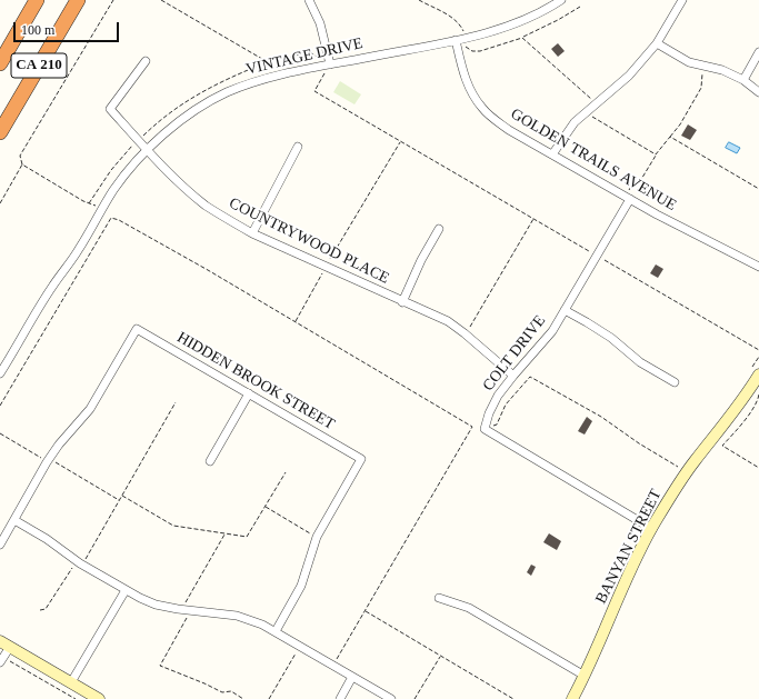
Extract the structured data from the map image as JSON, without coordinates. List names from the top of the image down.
{
  "streets": {
    "highway": ["CA 210"],
    "street": [
      "VINTAGE DRIVE",
      "GOLDEN TRAILS AVENUE",
      "COUNTRYWOOD PLACE",
      "COLT DRIVE",
      "HIDDEN BROOK STREET",
      "BANYAN STREET"
    ]
  },
  "crossings": [
    ["VINTAGE DRIVE", "GOLDEN TRAILS AVENUE"],
    ["VINTAGE DRIVE", "COUNTRYWOOD PLACE"],
    ["GOLDEN TRAILS AVENUE", "COLT DRIVE"],
    ["COUNTRYWOOD PLACE", "COLT DRIVE"]
  ],
  "scale_bar": "100 m"
}
